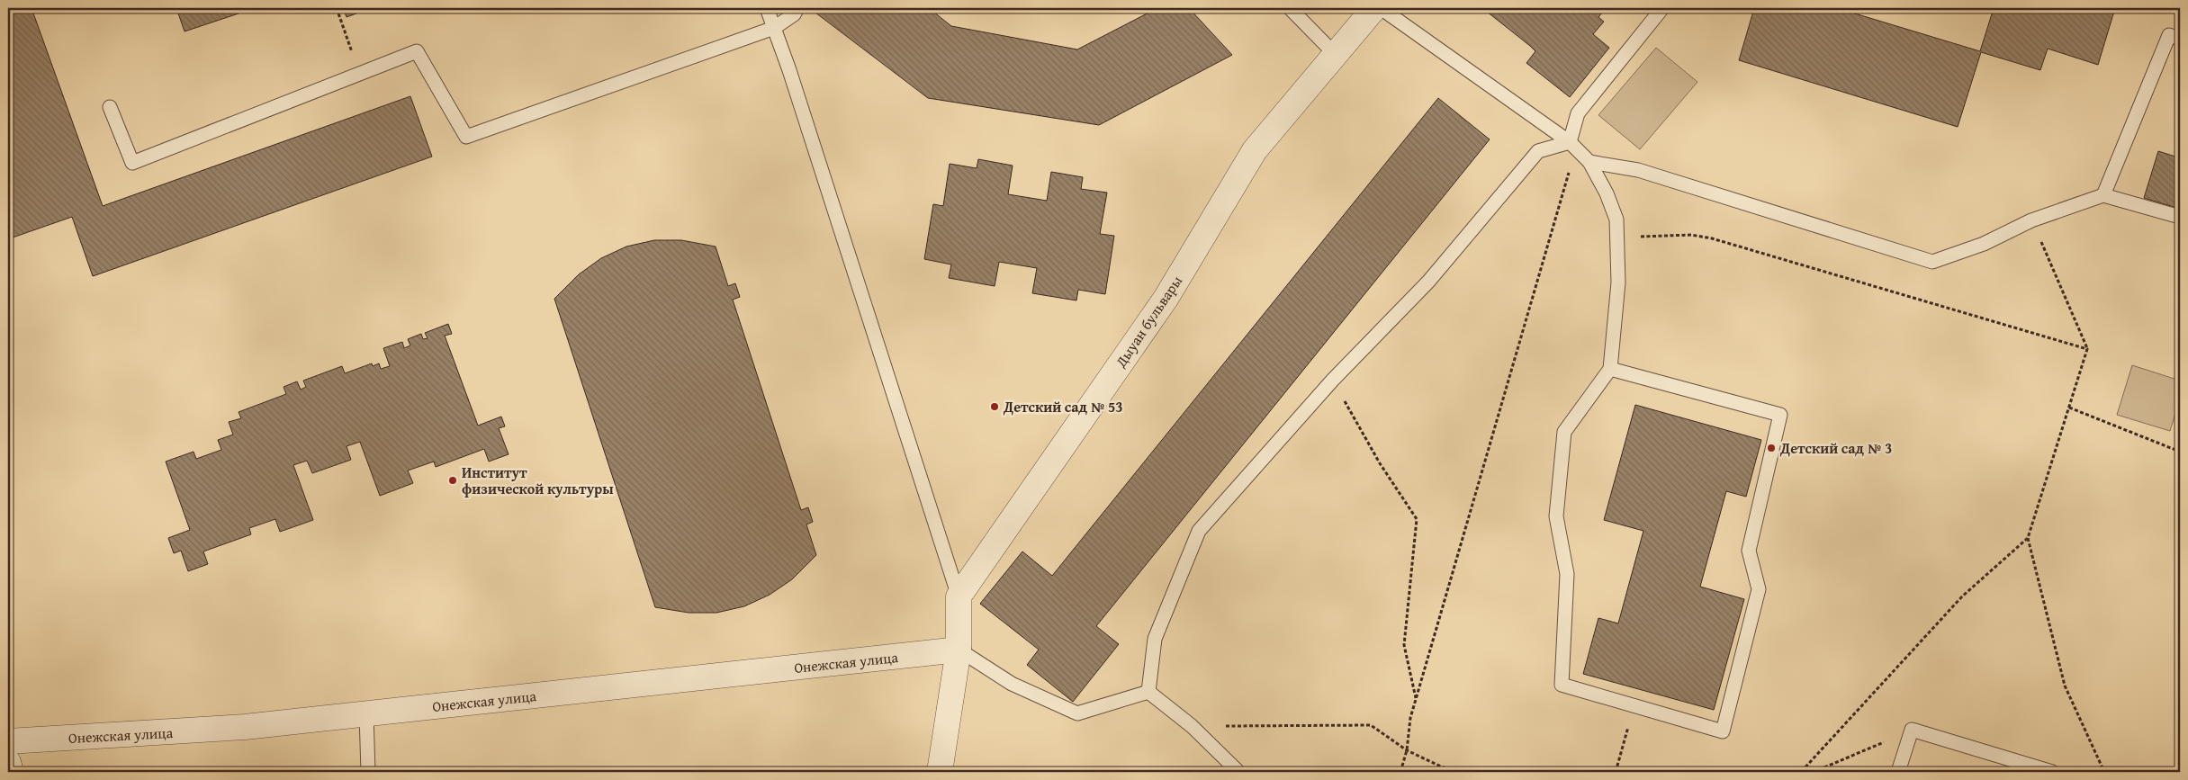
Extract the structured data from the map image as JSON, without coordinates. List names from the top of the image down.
{
  "streets": {
    "street": ["Дыуан бульвары", "Онежская улица"]
  },
  "places": ["Детский сад № 53", "Детский сад № 3", "Институт физической культуры"]
}
